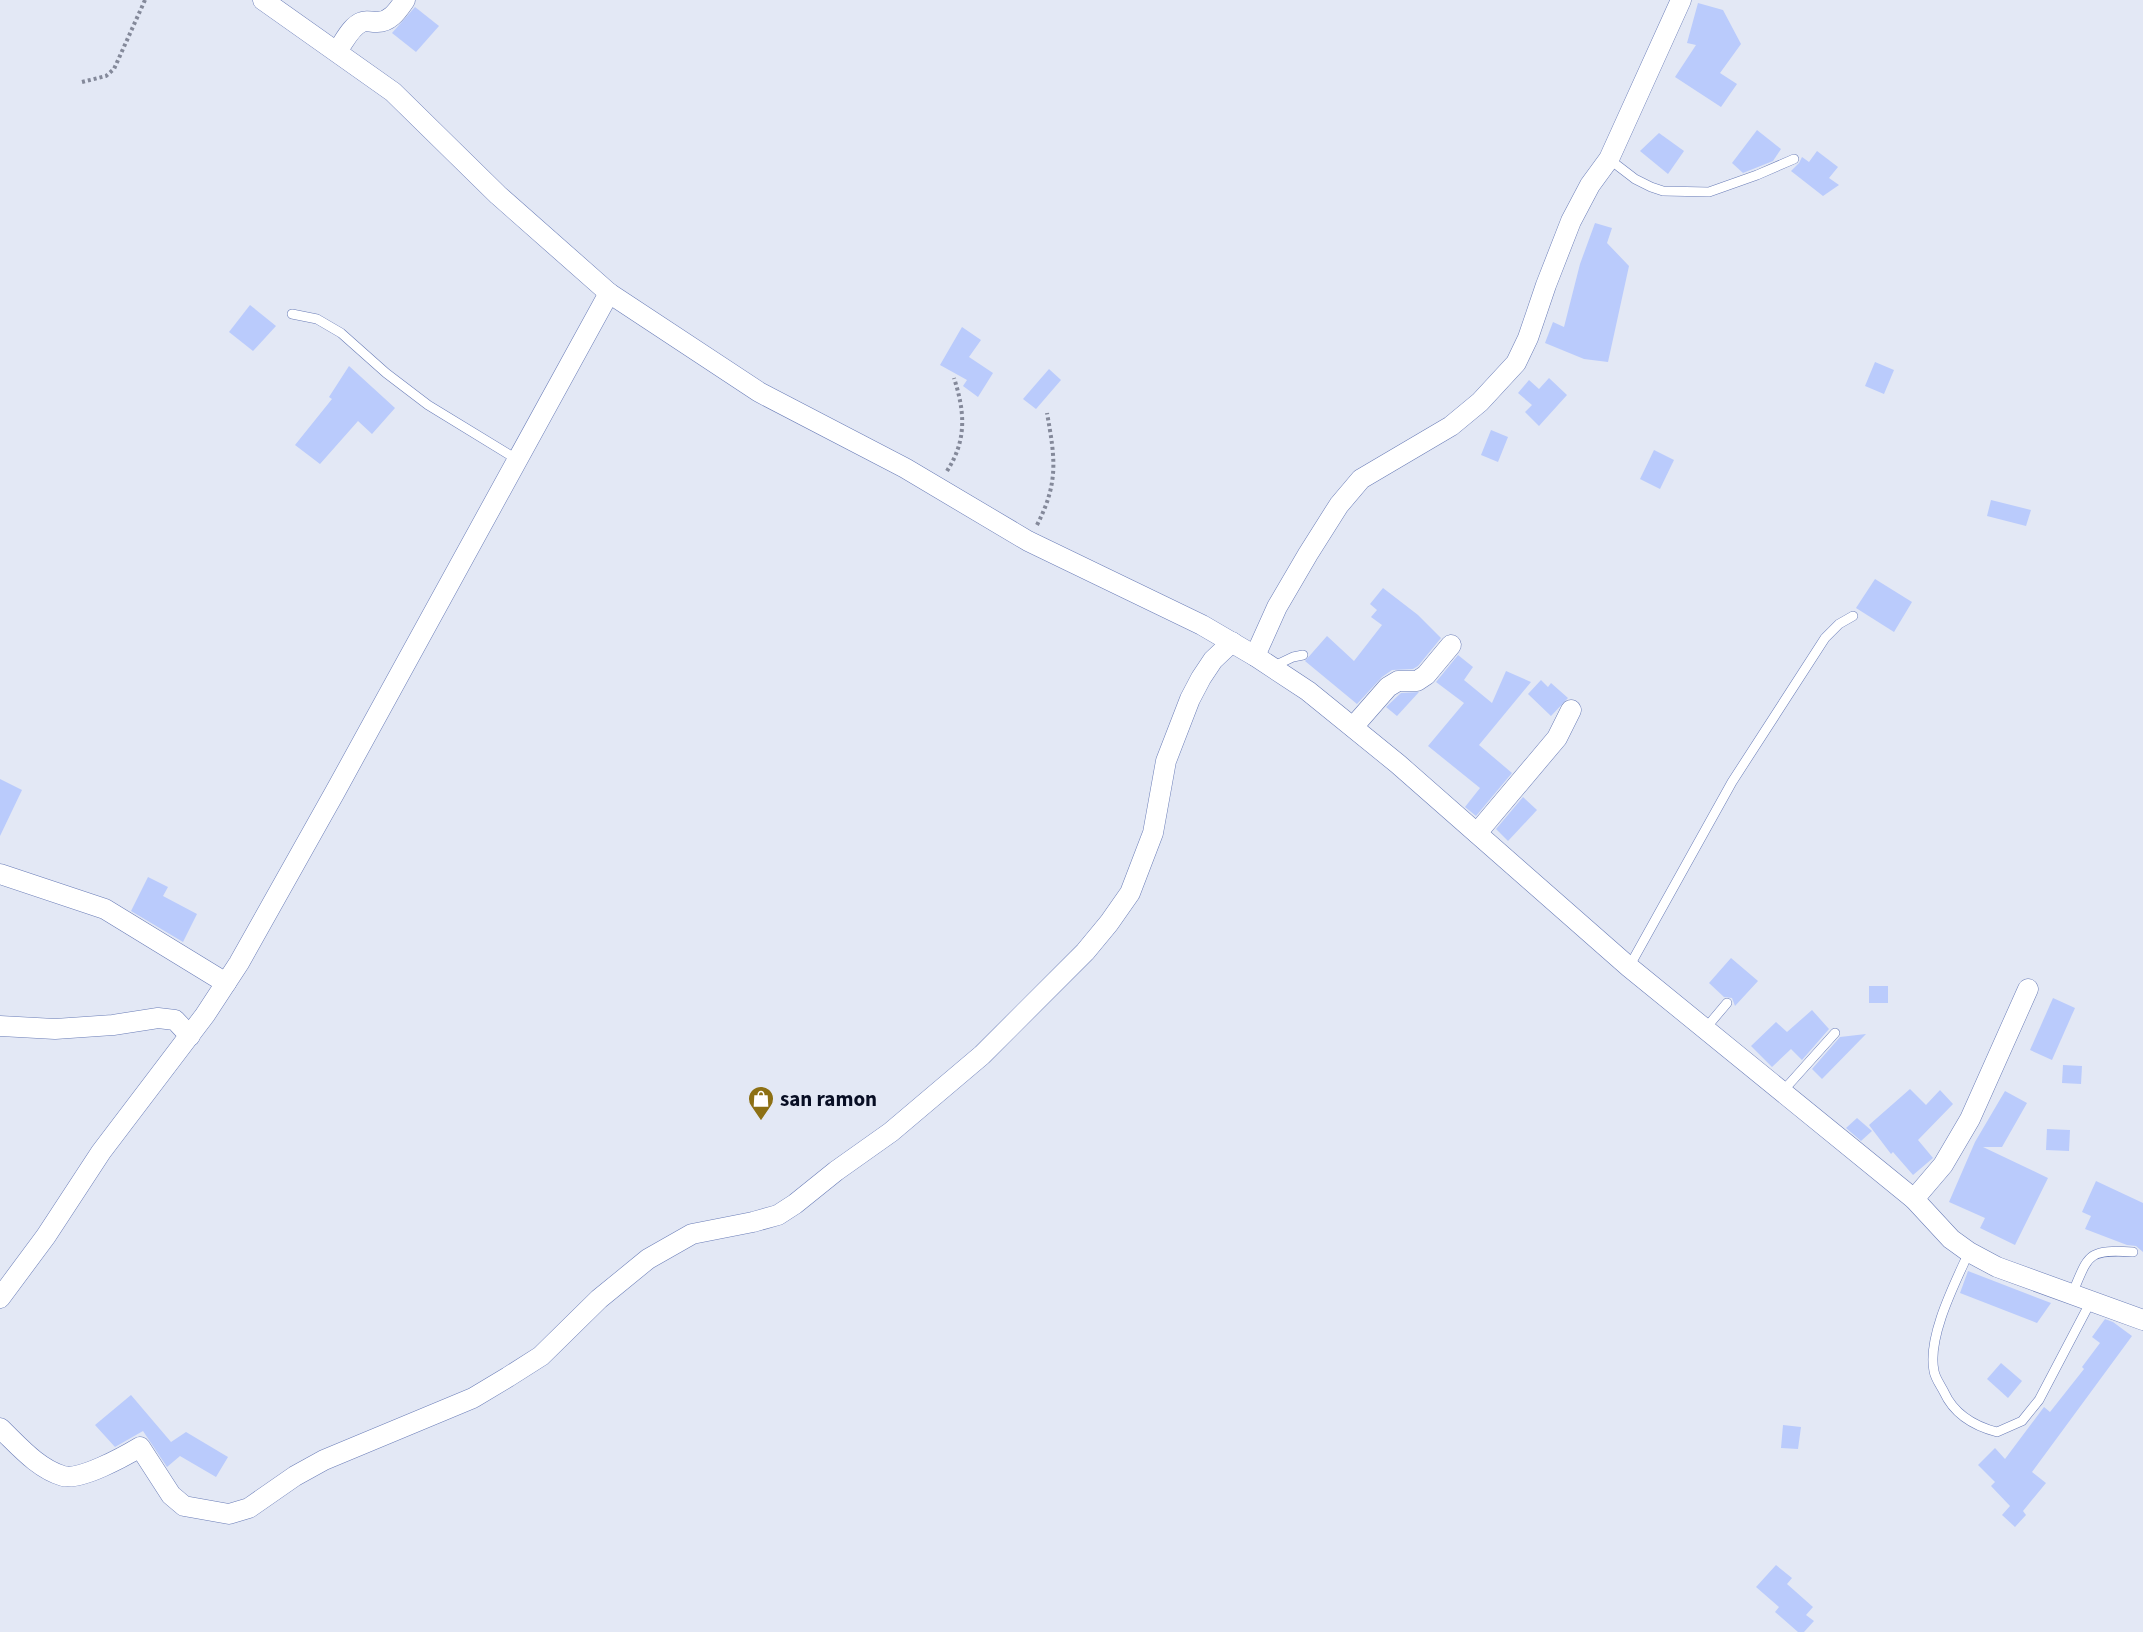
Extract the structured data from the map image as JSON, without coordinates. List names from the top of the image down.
{
  "places": {
    "shop": ["san ramon"]
  }
}
